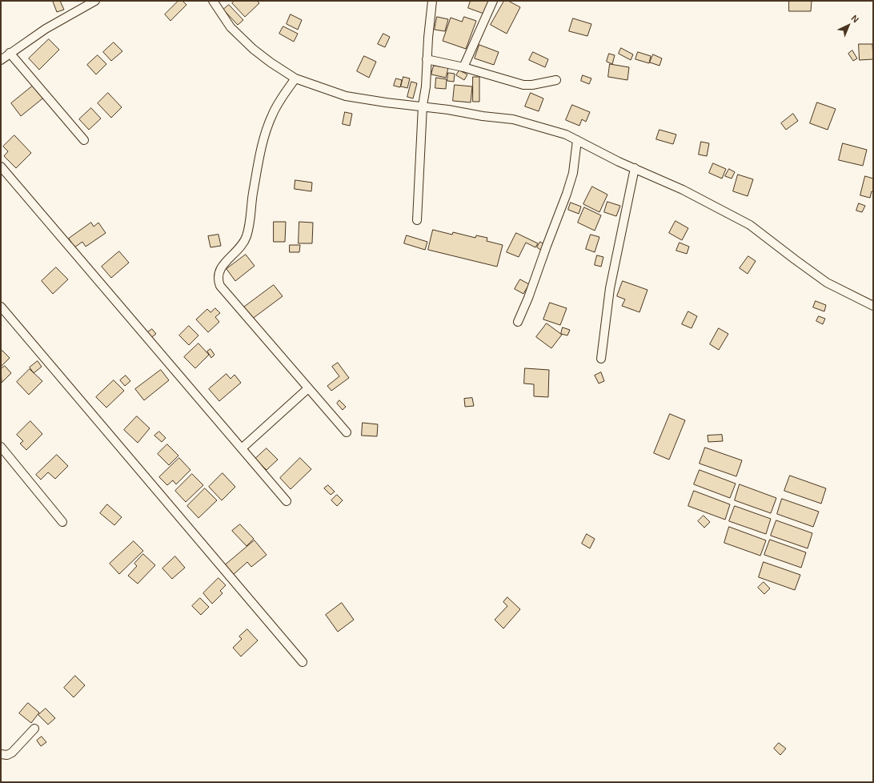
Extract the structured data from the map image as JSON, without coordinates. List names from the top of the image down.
{
  "north": "top right"
}
